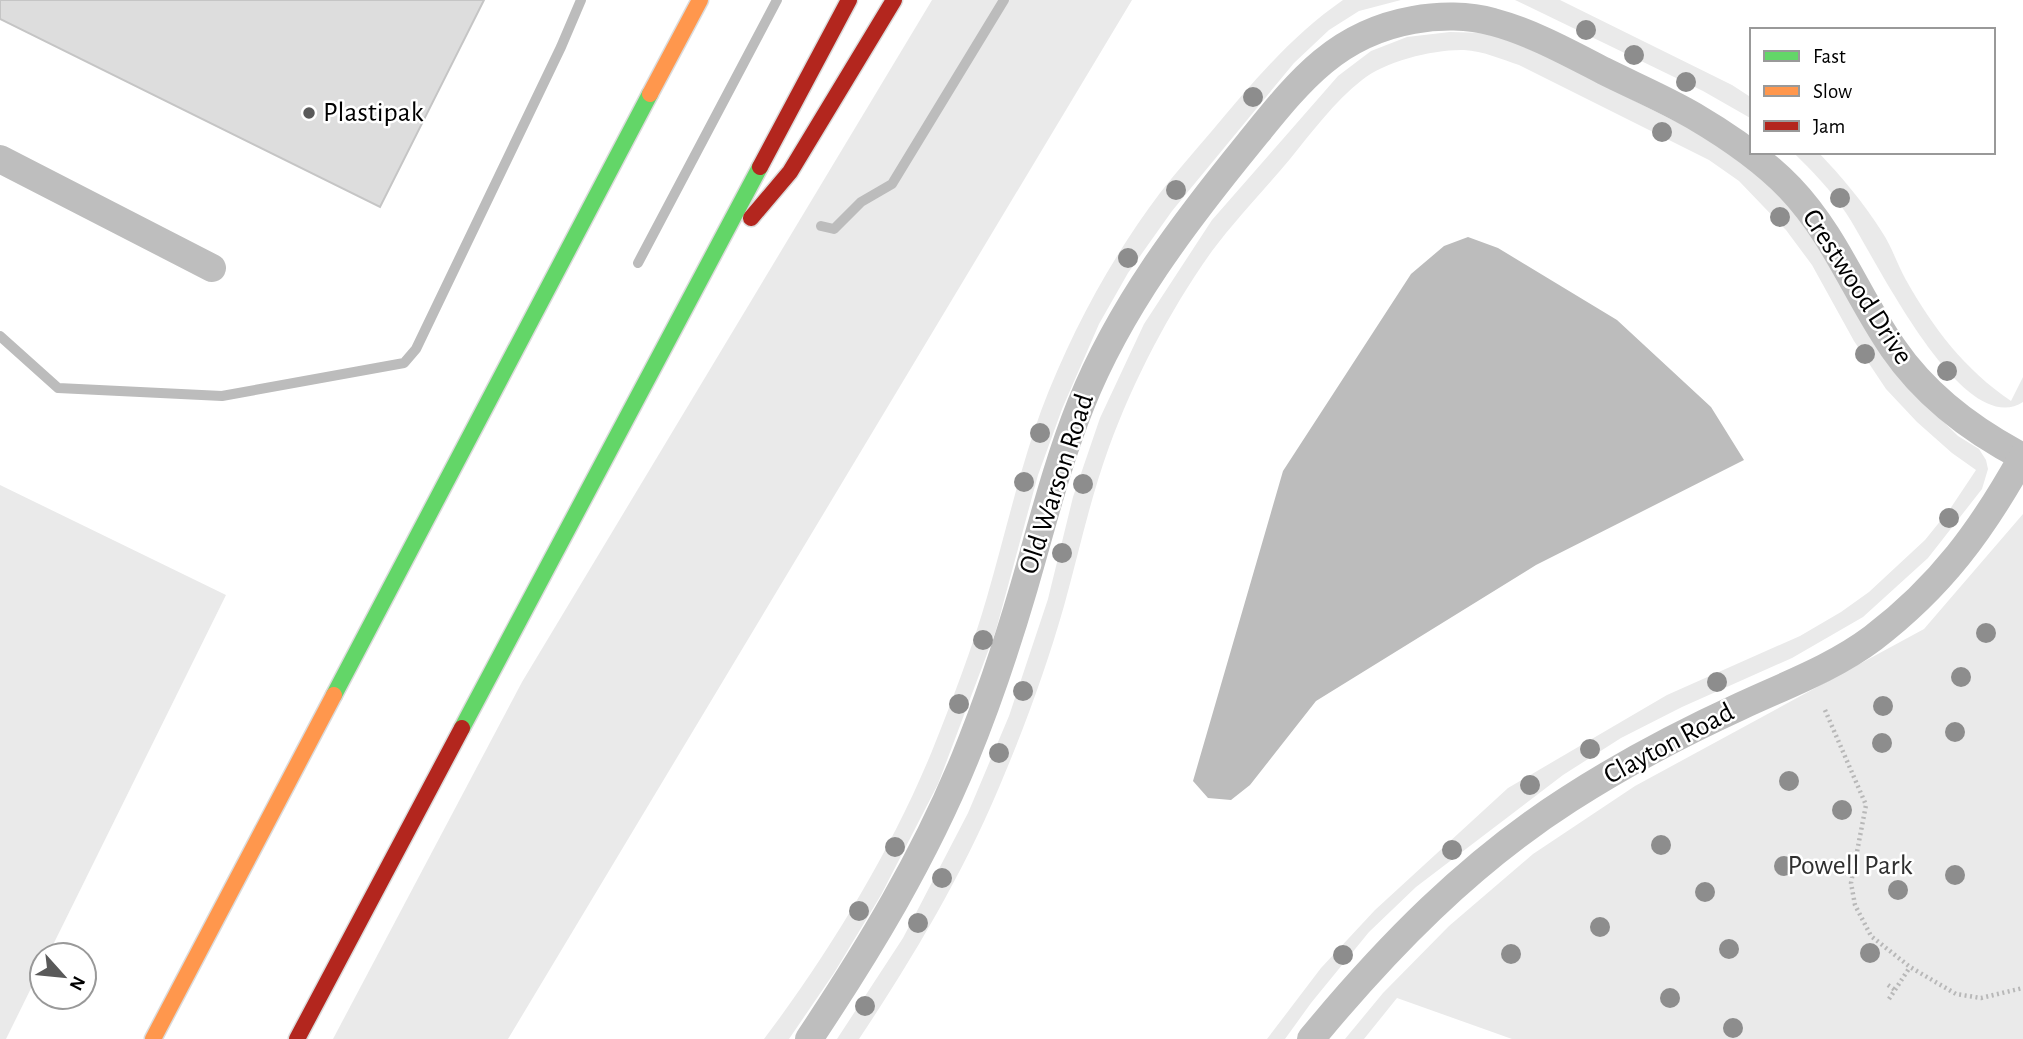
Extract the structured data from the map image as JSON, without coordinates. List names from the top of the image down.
{
  "streets": {
    "street": ["Crestwood Drive", "Old Warson Road", "Clayton Road"]
  },
  "crossings": [
    ["Crestwood Drive", "Old Warson Road"],
    ["Crestwood Drive", "Clayton Road"]
  ],
  "parks": ["Powell Park"],
  "places": ["Plastipak"],
  "legend": ["Fast", "Slow", "Jam"],
  "north": "bottom right"
}
